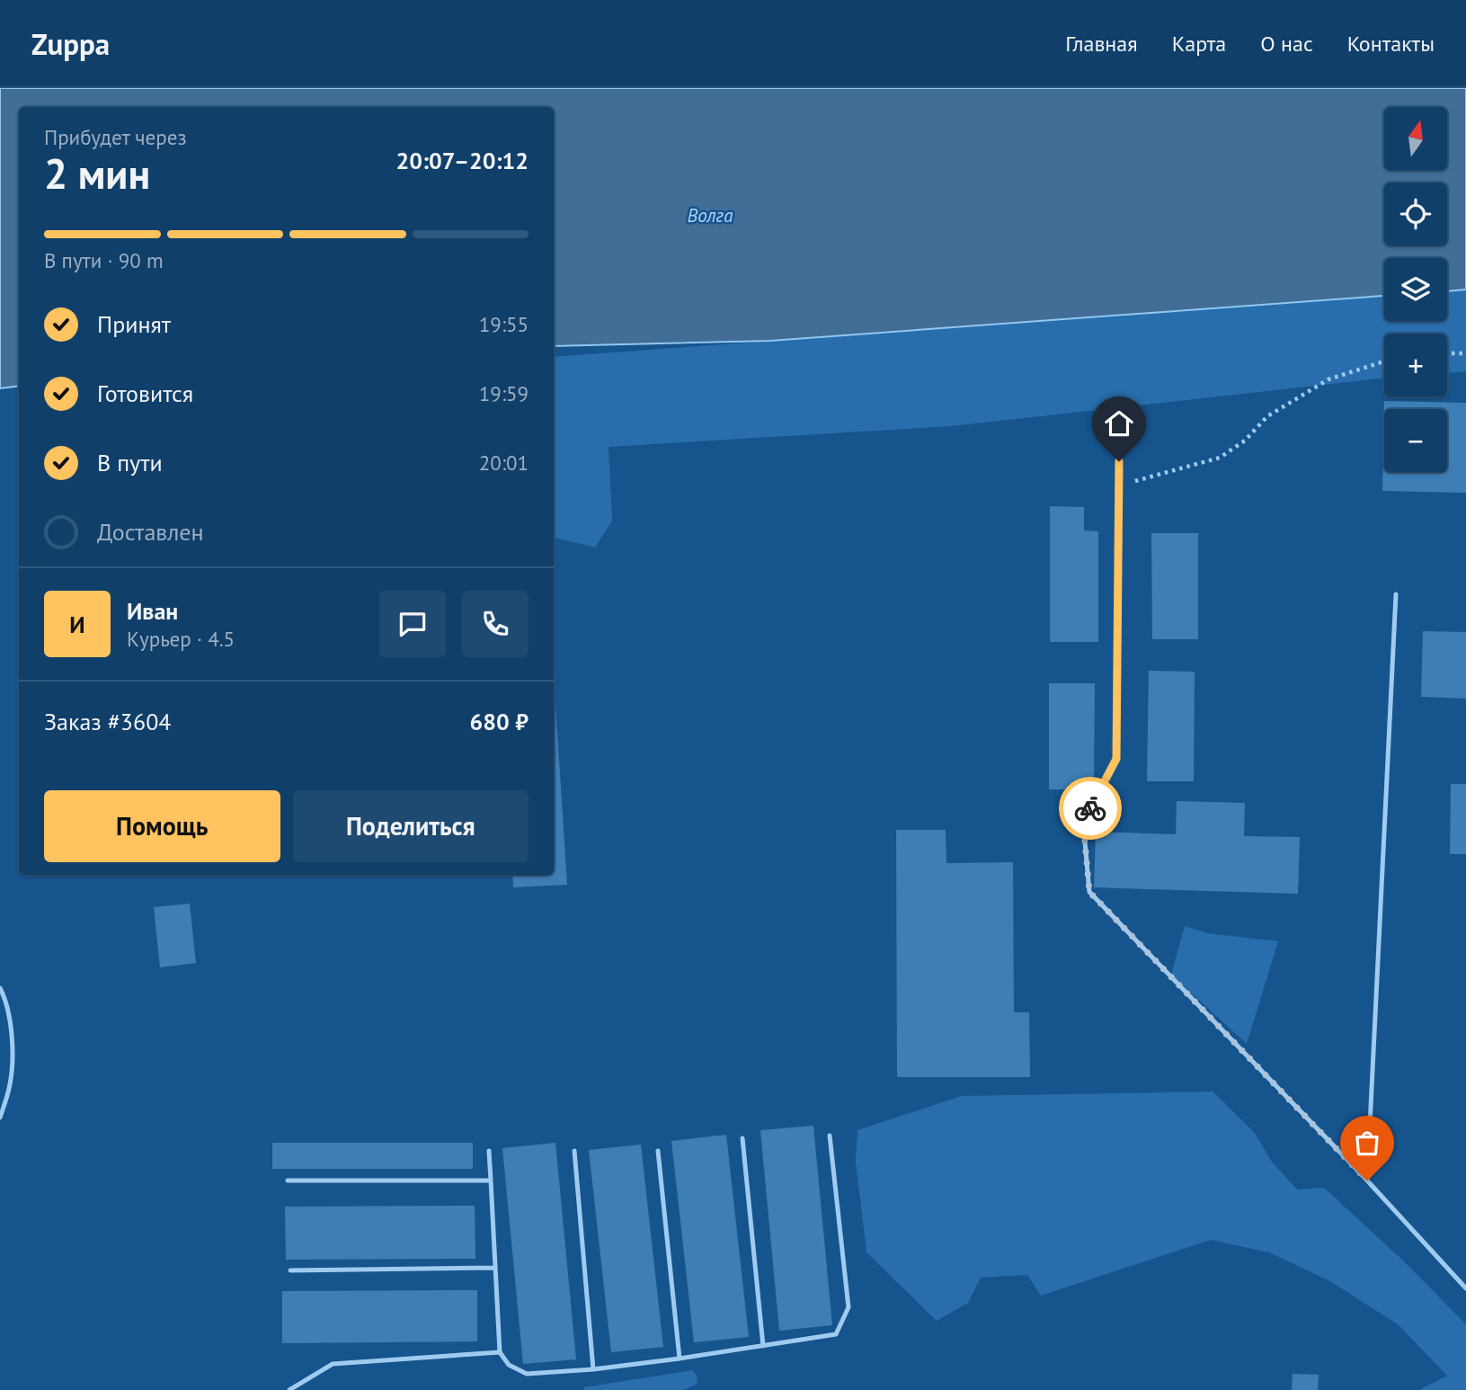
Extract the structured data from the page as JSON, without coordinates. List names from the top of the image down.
{
  "water": ["Волга"],
  "north": "top",
  "page": {
    "header": "Zuppa",
    "nav": [
      "Главная",
      "Карта",
      "О нас",
      "Контакты"
    ],
    "map_buttons": ["+", "−"],
    "heading": ["2 мин", "Прибудет через", "20:07–20:12"],
    "panel": [
      "Иван",
      "Курьер · 4.5",
      "Заказ #3604",
      "680 ₽"
    ],
    "bar": "В пути · 90 m",
    "list": [
      ["Принят", "19:55"],
      ["Готовится", "19:59"],
      ["В пути", "20:01"],
      "Доставлен"
    ],
    "round": "И",
    "buttons": ["Помощь", "Поделиться"]
  }
}
